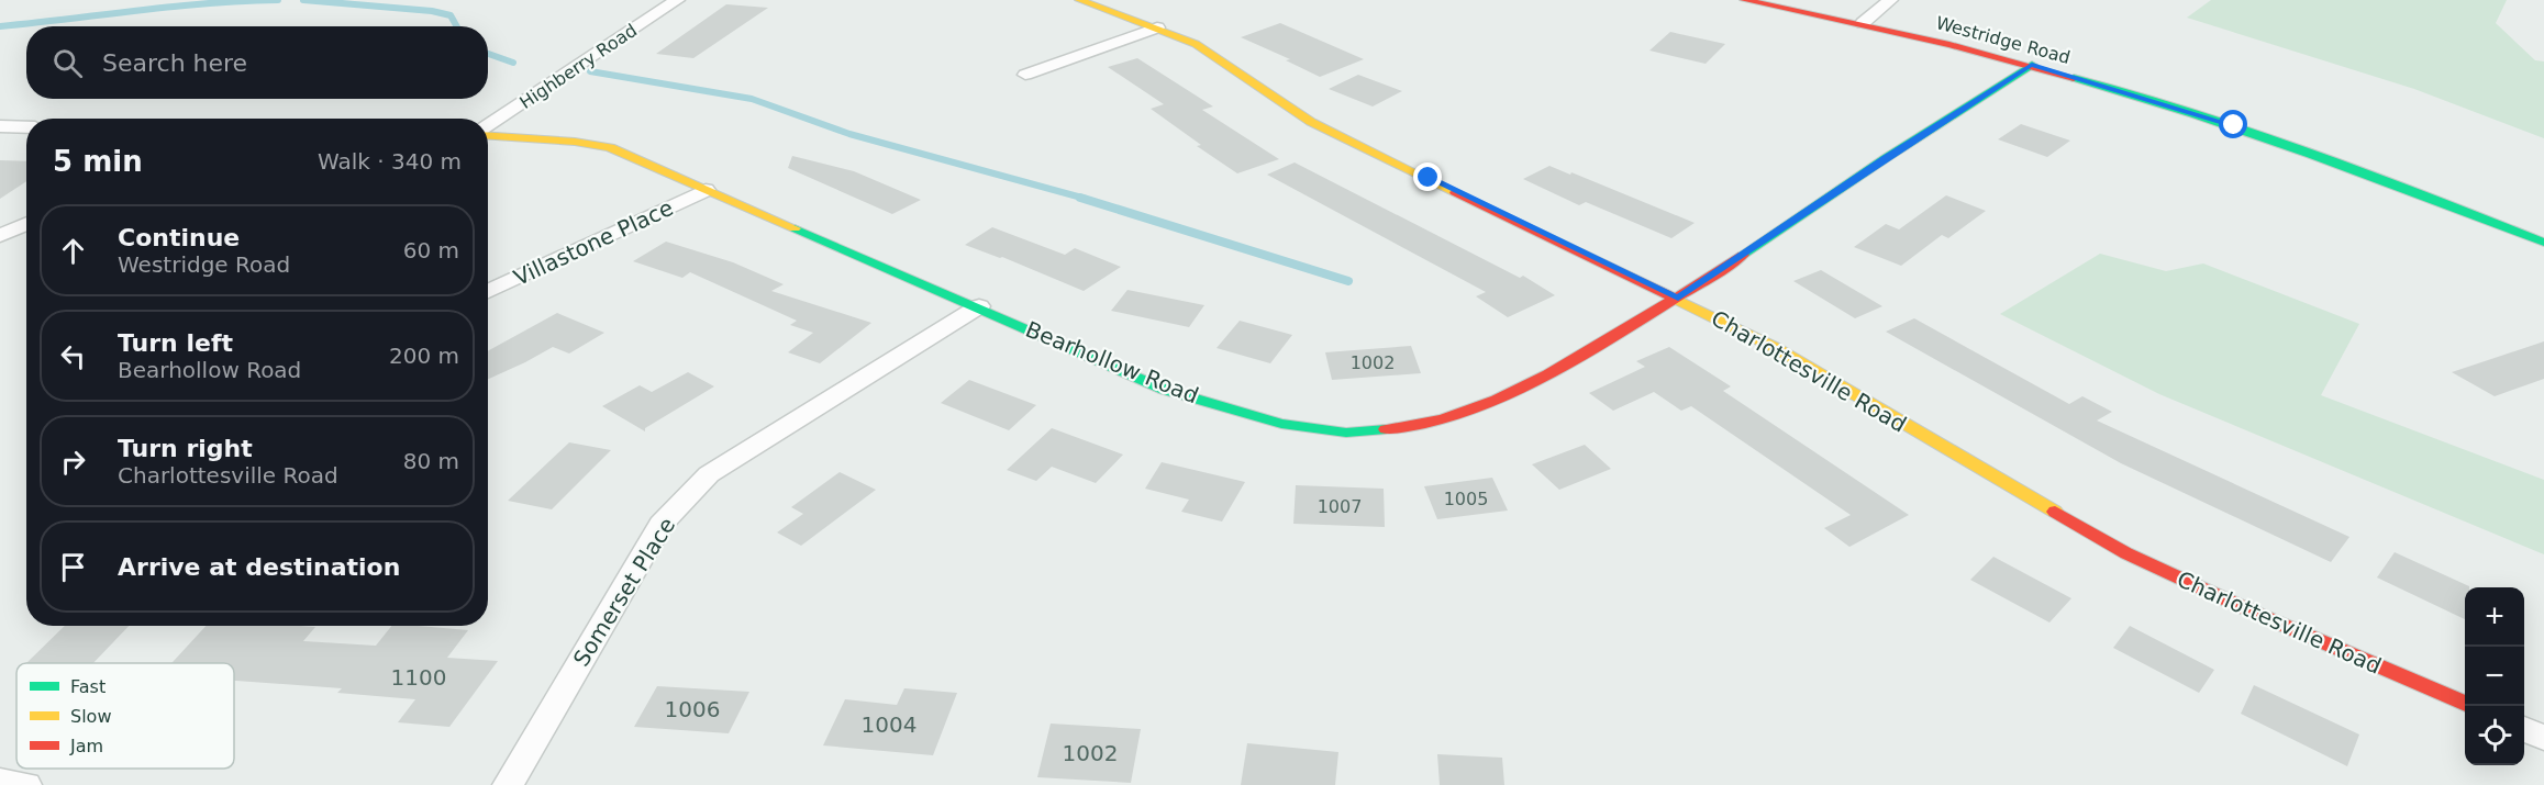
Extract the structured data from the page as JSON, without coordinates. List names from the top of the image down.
{
  "streets": {
    "street": [
      "Westridge Road",
      "Highberry Road",
      "Villastone Place",
      "Bearhollow Road",
      "Charlottesville Road",
      "Somerset Place"
    ]
  },
  "crossings": [
    ["Westridge Road", "Bearhollow Road"],
    ["Villastone Place", "Bearhollow Road"],
    ["Bearhollow Road", "Charlottesville Road"],
    ["Bearhollow Road", "Somerset Place"]
  ],
  "house_numbers": [
    "1002",
    "1005",
    "1007",
    "1100",
    "1006",
    "1004",
    "1002"
  ],
  "legend": ["Fast", "Slow", "Jam"],
  "page": {
    "search": "Search here",
    "heading": ["5 min", "Walk · 340 m"],
    "list": [
      ["Continue", "Westridge Road", "60 m"],
      ["Turn left", "Bearhollow Road", "200 m"],
      ["Turn right", "Charlottesville Road", "80 m"],
      "Arrive at destination"
    ],
    "map_buttons": ["+", "−"]
  }
}
